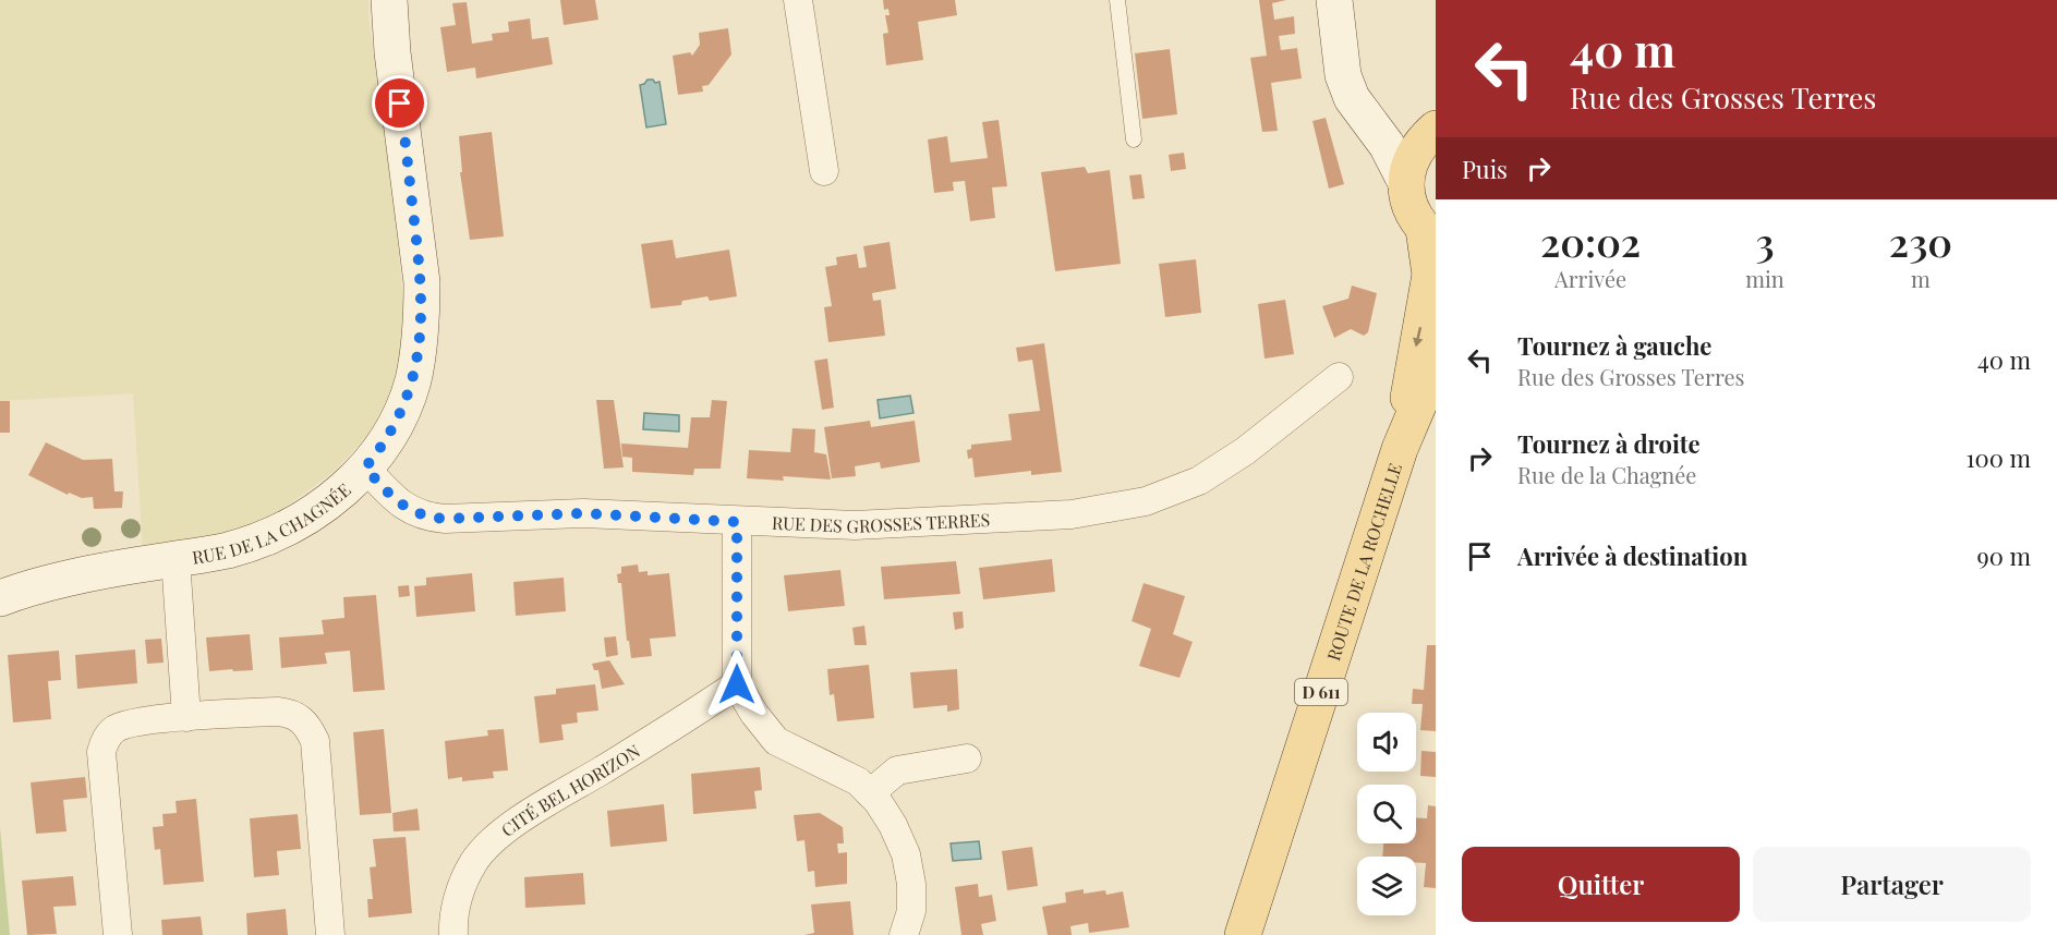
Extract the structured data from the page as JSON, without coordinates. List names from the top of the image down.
{
  "streets": {
    "main road": ["ROUTE DE LA ROCHELLE", "D 611"],
    "street": ["RUE DE LA CHAGNÉE", "RUE DES GROSSES TERRES", "CITÉ BEL HORIZON"]
  },
  "crossings": [
    ["RUE DE LA CHAGNÉE", "RUE DES GROSSES TERRES"]
  ],
  "page": {
    "turn": ["40 m", "Rue des Grosses Terres"],
    "then": "Puis",
    "eta": [
      "20:02",
      "Arrivée",
      "3",
      "min",
      "230",
      "m"
    ],
    "list": [
      {
        "name": "Tournez à gauche",
        "note": "Rue des Grosses Terres",
        "value": "40 m"
      },
      {
        "name": "Tournez à droite",
        "note": "Rue de la Chagnée",
        "value": "100 m"
      },
      {
        "name": "Arrivée à destination",
        "value": "90 m"
      }
    ],
    "buttons": ["Quitter", "Partager"]
  }
}
